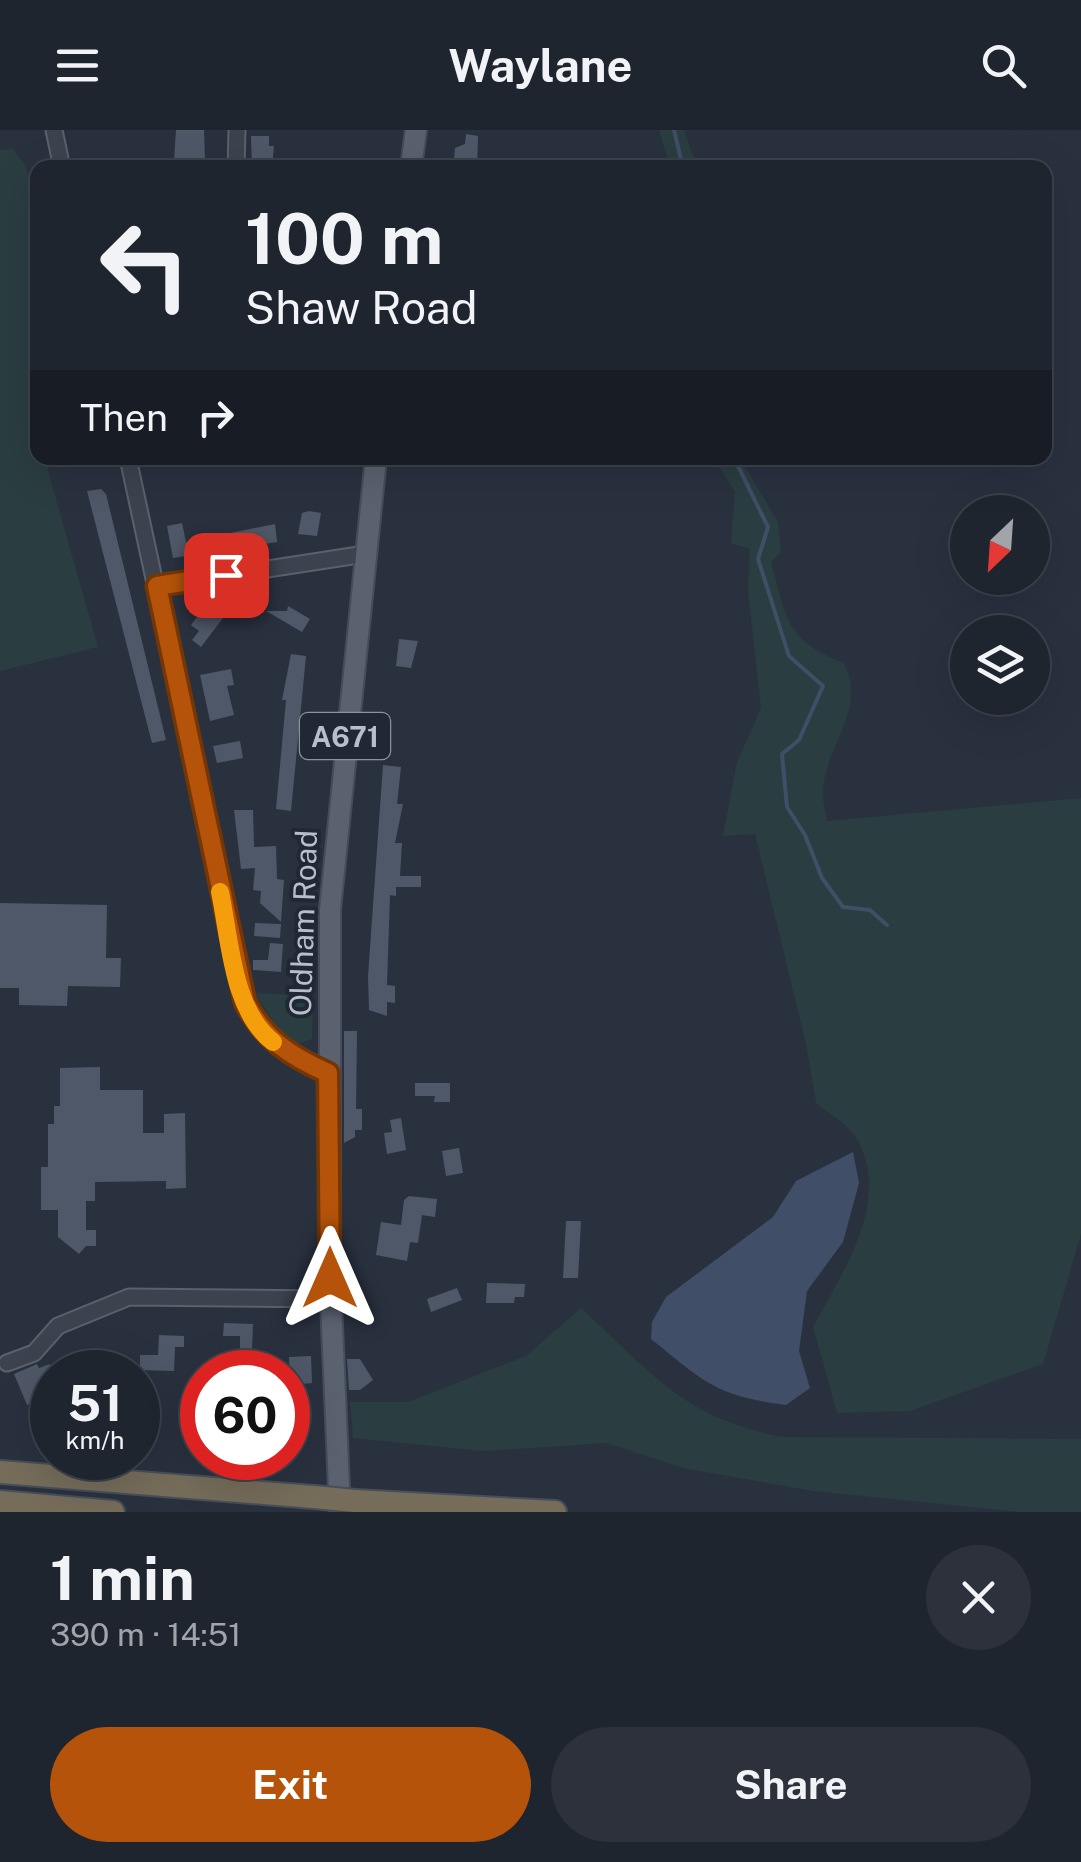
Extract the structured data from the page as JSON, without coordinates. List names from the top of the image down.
{
  "streets": {
    "main road": ["A671", "Oldham Road"]
  },
  "north": "bottom left",
  "page": {
    "header": "Waylane",
    "turn": ["100 m", "Shaw Road"],
    "then": "Then",
    "speed": "51 km/h",
    "limit": "60",
    "heading": ["1 min", "390 m · 14:51"],
    "buttons": ["Exit", "Share"]
  }
}
